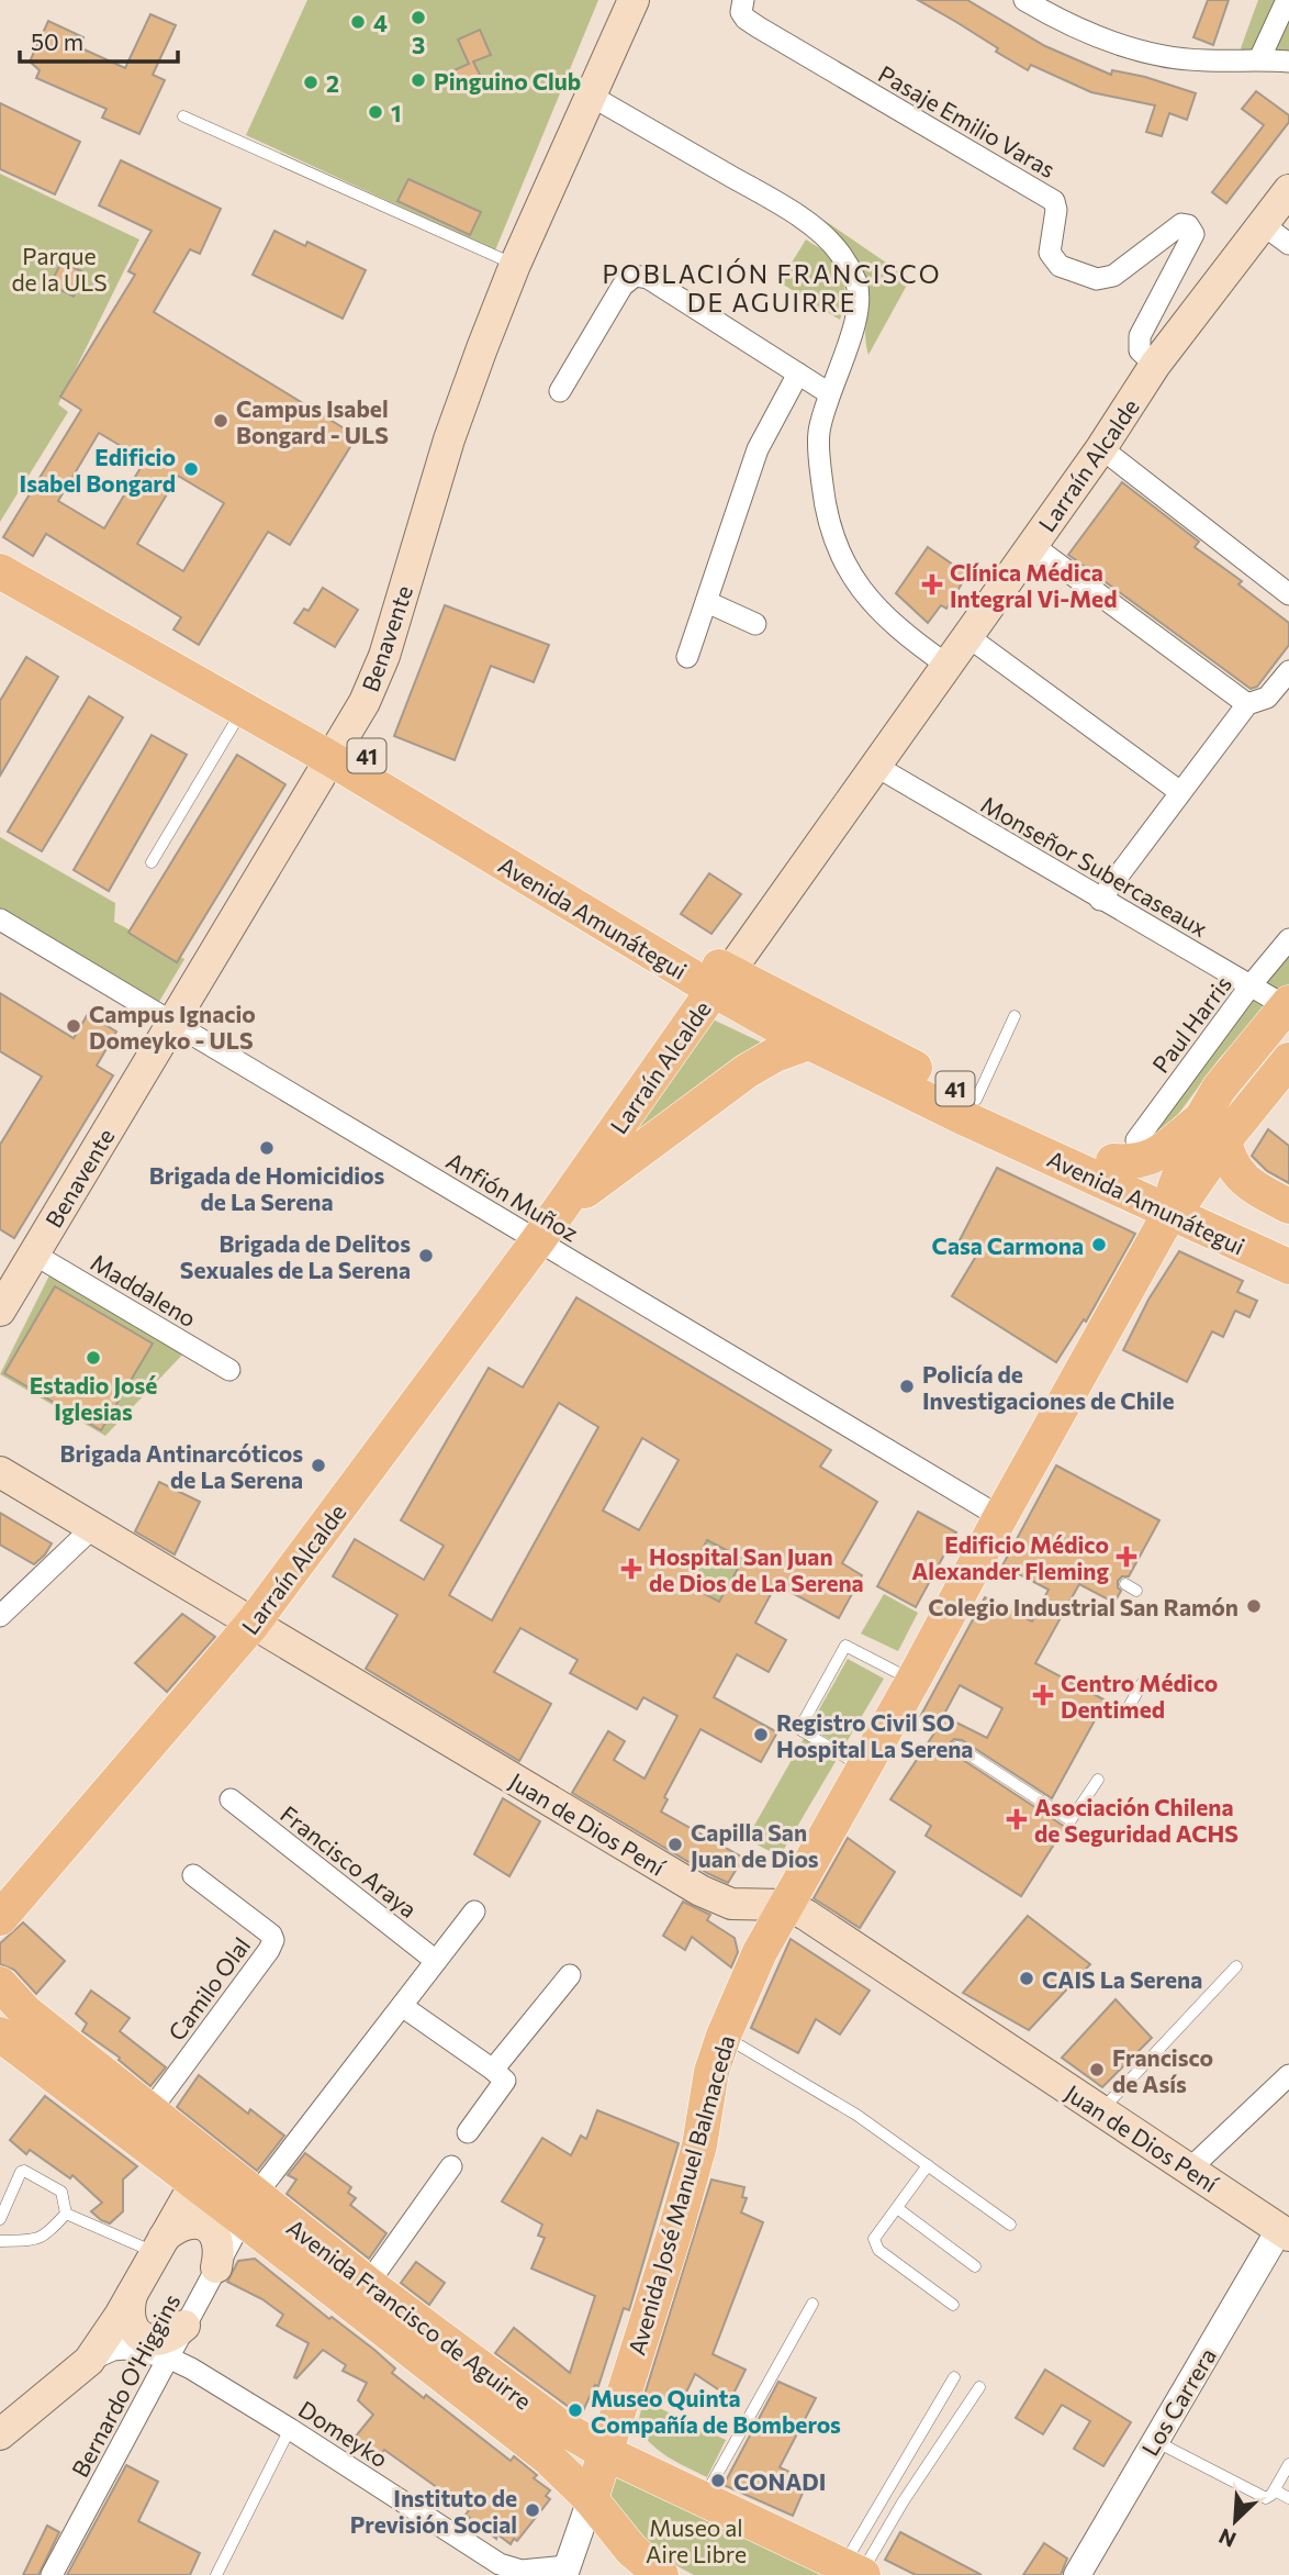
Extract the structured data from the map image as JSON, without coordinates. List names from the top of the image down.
{
  "streets": {
    "main road": [
      "Larraín Alcalde",
      "Benavente",
      "41",
      "Avenida Amunátegui",
      "Juan de Dios Pení",
      "Avenida José Manuel Balmaceda",
      "Avenida Francisco de Aguirre"
    ],
    "street": [
      "Pasaje Emilio Varas",
      "Monseñor Subercaseaux",
      "Paul Harris",
      "Anfión Muñoz",
      "Maddaleno",
      "Francisco Araya",
      "Camilo Olal",
      "Bernardo O'Higgins",
      "Los Carrera",
      "Domeyko"
    ]
  },
  "crossings": [
    ["Pasaje Emilio Varas", "Larraín Alcalde"],
    ["Larraín Alcalde", "Monseñor Subercaseaux"],
    ["Larraín Alcalde", "Avenida Amunátegui"],
    ["Larraín Alcalde", "Anfión Muñoz"],
    ["Larraín Alcalde", "Juan de Dios Pení"],
    ["Benavente", "Avenida Amunátegui"],
    ["Benavente", "Anfión Muñoz"],
    ["Benavente", "Maddaleno"],
    ["Monseñor Subercaseaux", "Paul Harris"],
    ["Monseñor Subercaseaux", "Avenida José Manuel Balmaceda"],
    ["Avenida Amunátegui", "Paul Harris"],
    ["Avenida Amunátegui", "Avenida José Manuel Balmaceda"],
    ["Anfión Muñoz", "Avenida José Manuel Balmaceda"],
    ["Juan de Dios Pení", "Avenida José Manuel Balmaceda"],
    ["Juan de Dios Pení", "Los Carrera"],
    ["Francisco Araya", "Bernardo O'Higgins"],
    ["Camilo Olal", "Avenida Francisco de Aguirre"],
    ["Avenida José Manuel Balmaceda", "Avenida Francisco de Aguirre"],
    ["Avenida Francisco de Aguirre", "Bernardo O'Higgins"],
    ["Bernardo O'Higgins", "Domeyko"]
  ],
  "districts": ["POBLACIÓN FRANCISCO DE AGUIRRE"],
  "parks": ["Parque de la ULS", "Museo al Aire Libre"],
  "places": {
    "other": [
      "3",
      "4",
      "Pinguino Club",
      "2",
      "1",
      "Campus Isabel Bongard - ULS",
      "Edificio Isabel Bongard",
      "Campus Ignacio Domeyko - ULS",
      "Brigada de Homicidios de La Serena",
      "Casa Carmona",
      "Brigada de Delitos Sexuales de La Serena",
      "Estadio José Iglesias",
      "Policía de Investigaciones de Chile",
      "Brigada Antinarcóticos de La Serena",
      "Colegio Industrial San Ramón",
      "Registro Civil SO Hospital La Serena",
      "Capilla San Juan de Dios",
      "CAIS La Serena",
      "Francisco de Asís",
      "Museo Quinta Compañía de Bomberos",
      "CONADI",
      "Instituto de Previsión Social"
    ],
    "health": [
      "Clínica Médica Integral Vi-Med",
      "Edificio Médico Alexander Fleming",
      "Hospital San Juan de Dios de La Serena",
      "Centro Médico Dentimed",
      "Asociación Chilena de Seguridad ACHS"
    ]
  },
  "scale_bar": "50 m",
  "north": "bottom left"
}
